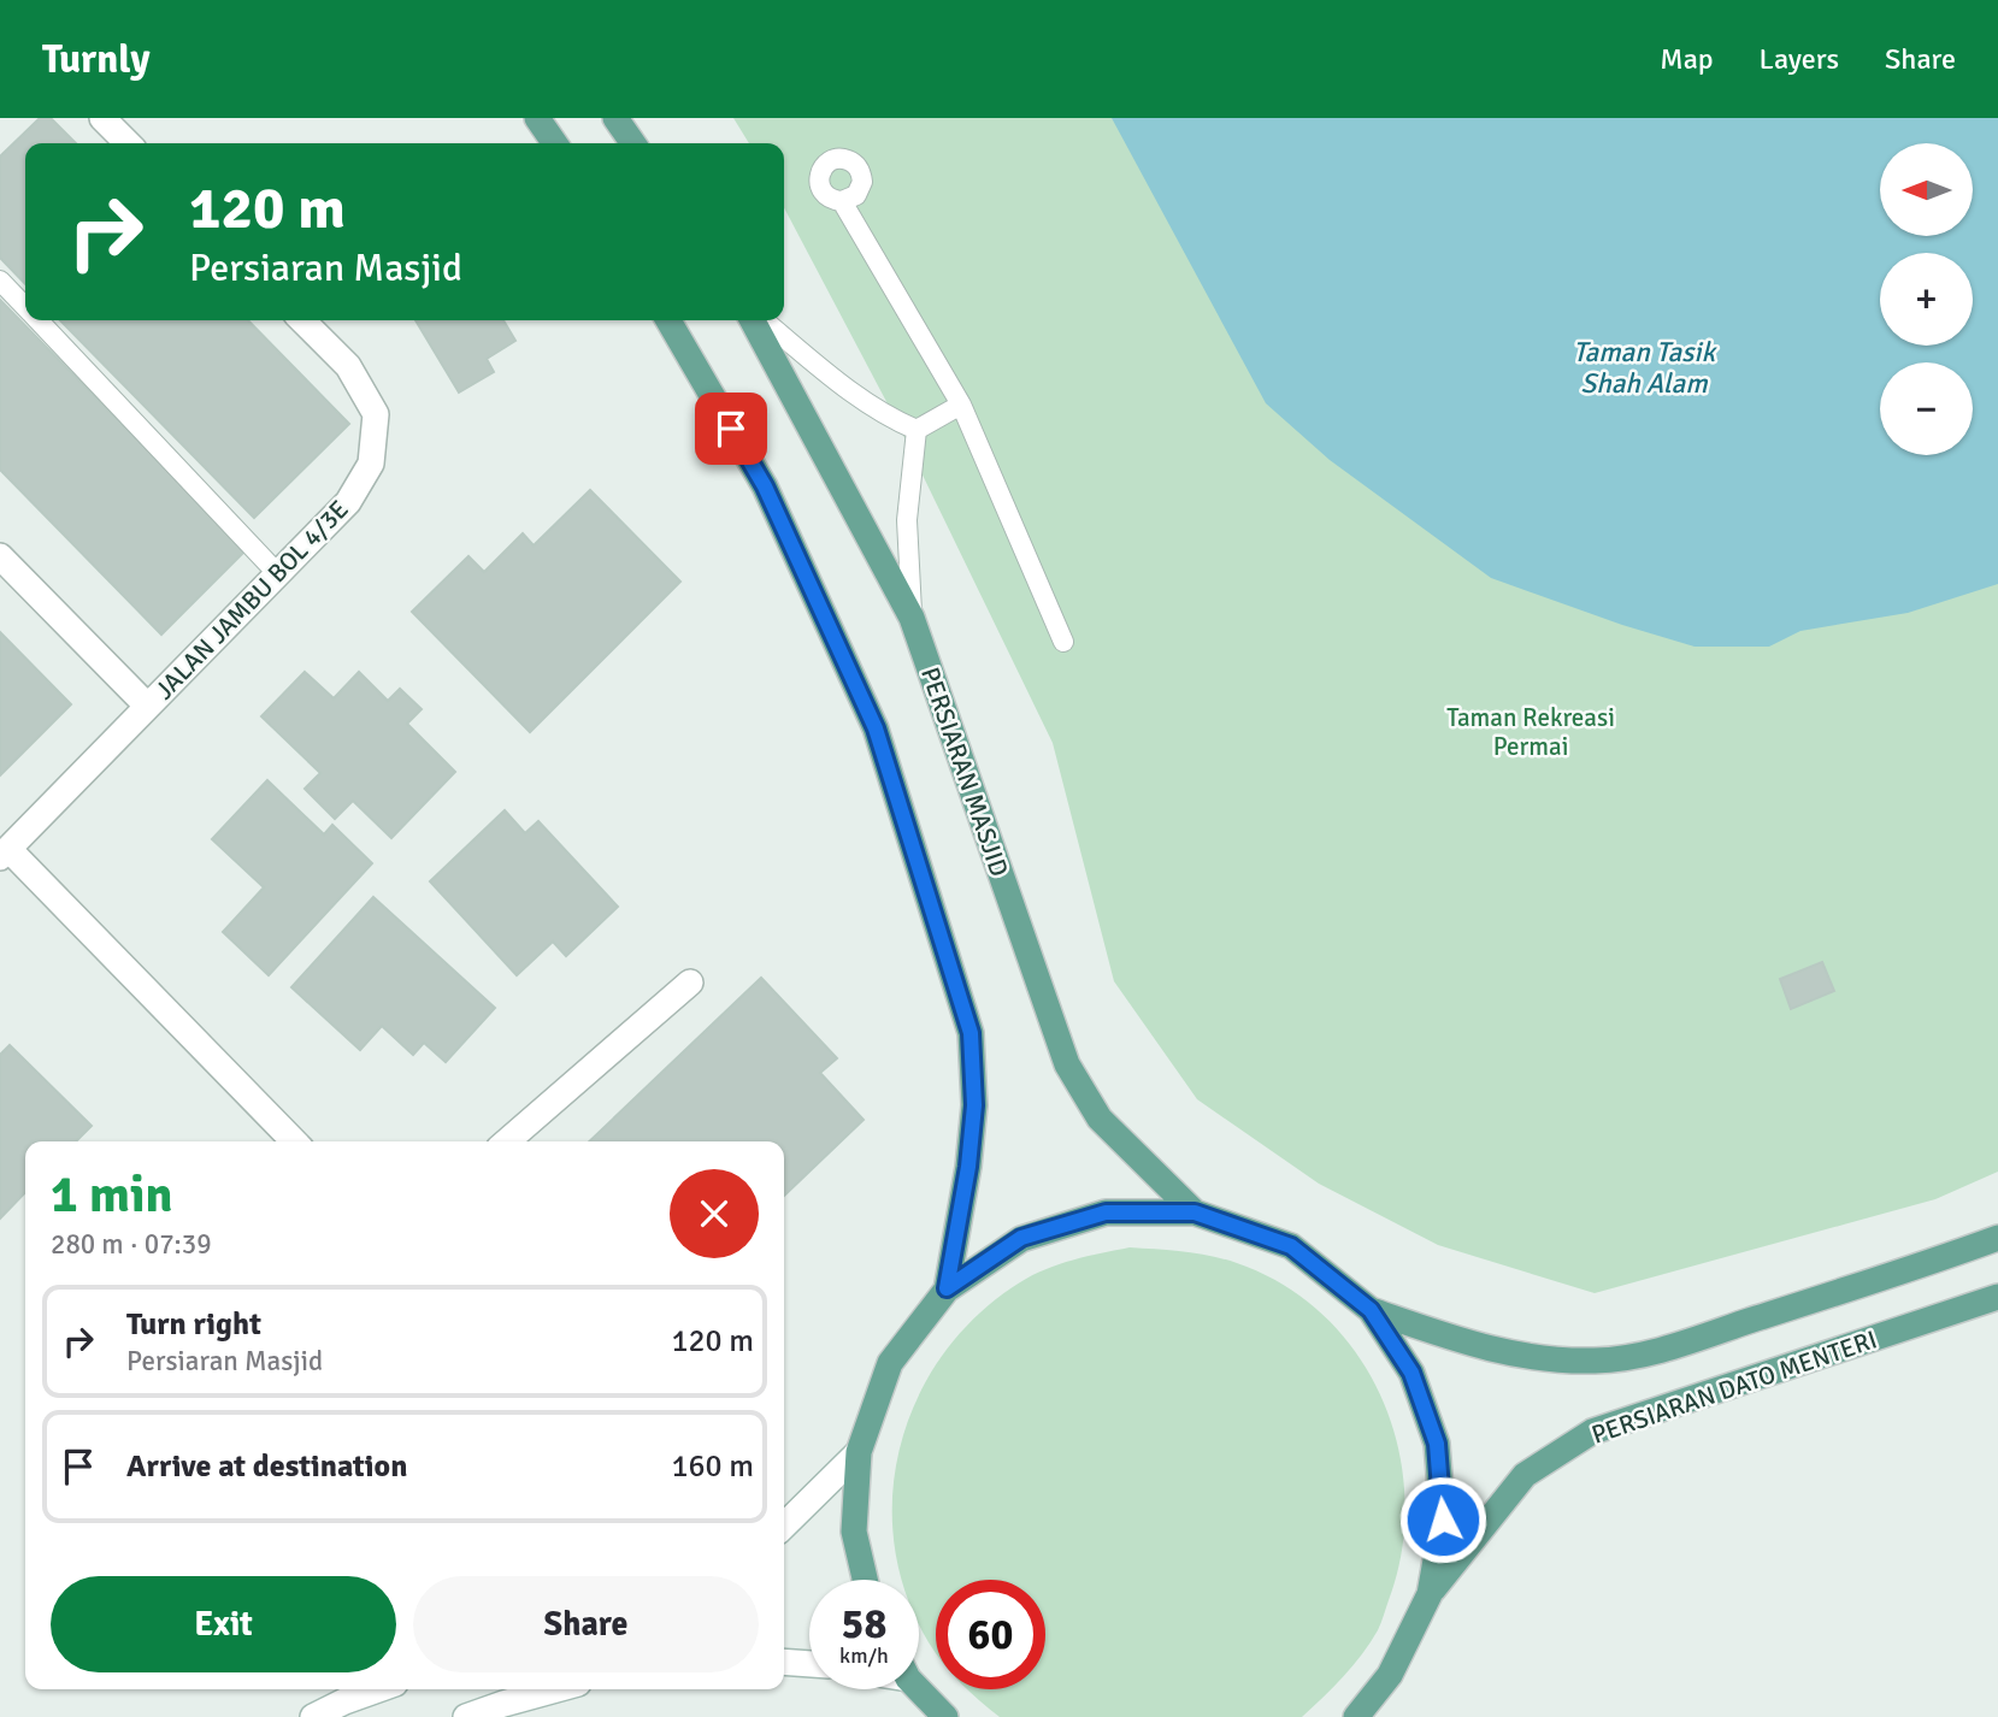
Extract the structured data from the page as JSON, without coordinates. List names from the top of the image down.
{
  "streets": {
    "main road": ["PERSIARAN MASJID", "PERSIARAN DATO MENTERI"],
    "street": ["JALAN JAMBU BOL 4/3E"]
  },
  "water": ["Taman Tasik Shah Alam"],
  "parks": ["Taman Rekreasi Permai"],
  "north": "left",
  "page": {
    "header": "Turnly",
    "nav": ["Map", "Layers", "Share"],
    "map_buttons": ["+", "−"],
    "turn": ["120 m", "Persiaran Masjid"],
    "heading": ["1 min", "280 m · 07:39"],
    "list": [
      {
        "name": "Turn right",
        "note": "Persiaran Masjid",
        "value": "120 m"
      },
      {
        "name": "Arrive at destination",
        "value": "160 m"
      }
    ],
    "buttons": ["Exit", "Share"],
    "speed": "58 km/h",
    "limit": "60"
  }
}
